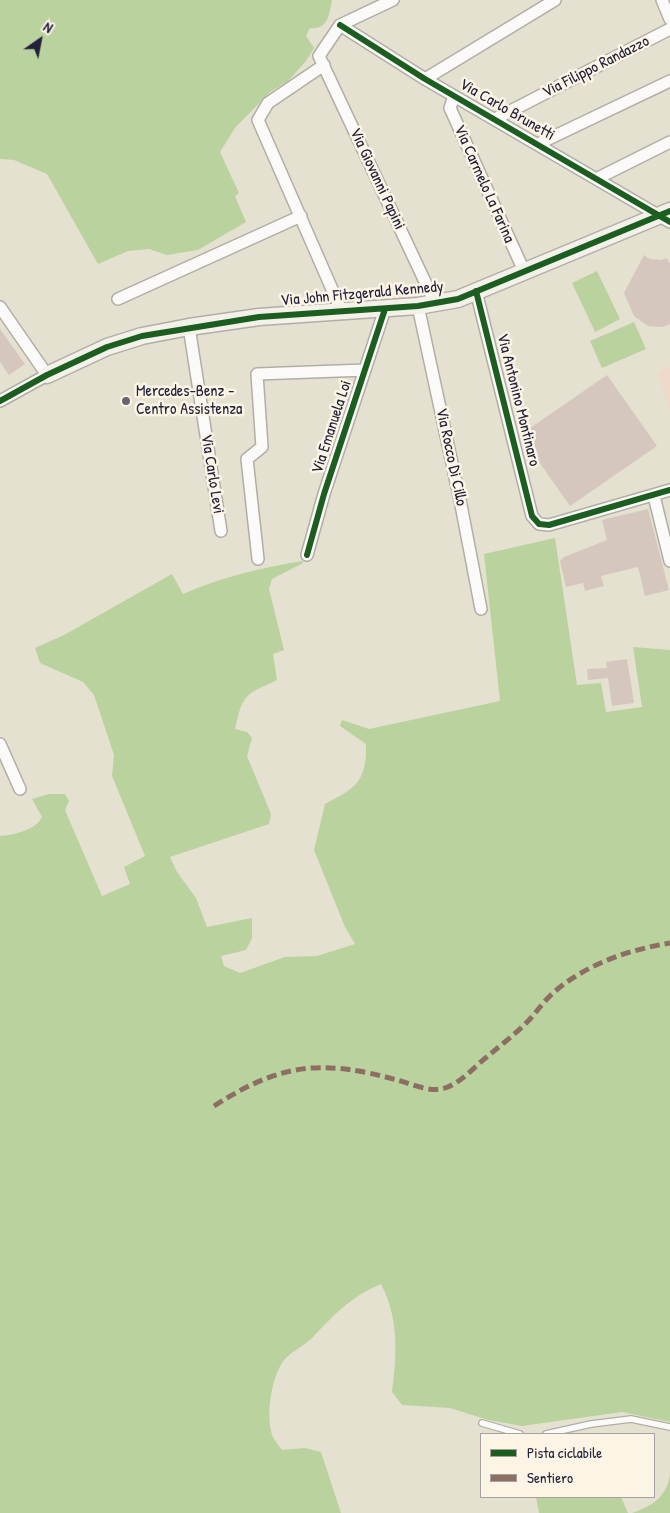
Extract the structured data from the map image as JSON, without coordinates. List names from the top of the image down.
{
  "streets": {
    "street": [
      "Via Filippo Randazzo",
      "Via Carlo Brunetti",
      "Via Giovanni Papini",
      "Via Carmelo La Farina",
      "Via John Fitzgerald Kennedy",
      "Via Antonino Montinaro",
      "Via Emanuela Loi",
      "Via Rocco Di Cillo",
      "Via Carlo Levi"
    ]
  },
  "crossings": [
    ["Via Filippo Randazzo", "Via Carlo Brunetti"],
    ["Via Carlo Brunetti", "Via Carmelo La Farina"],
    ["Via Carlo Brunetti", "Via John Fitzgerald Kennedy"],
    ["Via Giovanni Papini", "Via John Fitzgerald Kennedy"],
    ["Via Carmelo La Farina", "Via John Fitzgerald Kennedy"],
    ["Via John Fitzgerald Kennedy", "Via Antonino Montinaro"],
    ["Via John Fitzgerald Kennedy", "Via Emanuela Loi"],
    ["Via John Fitzgerald Kennedy", "Via Rocco Di Cillo"],
    ["Via John Fitzgerald Kennedy", "Via Carlo Levi"]
  ],
  "places": ["Mercedes-Benz - Centro Assistenza"],
  "legend": ["Pista ciclabile", "Sentiero"],
  "north": "top right"
}
